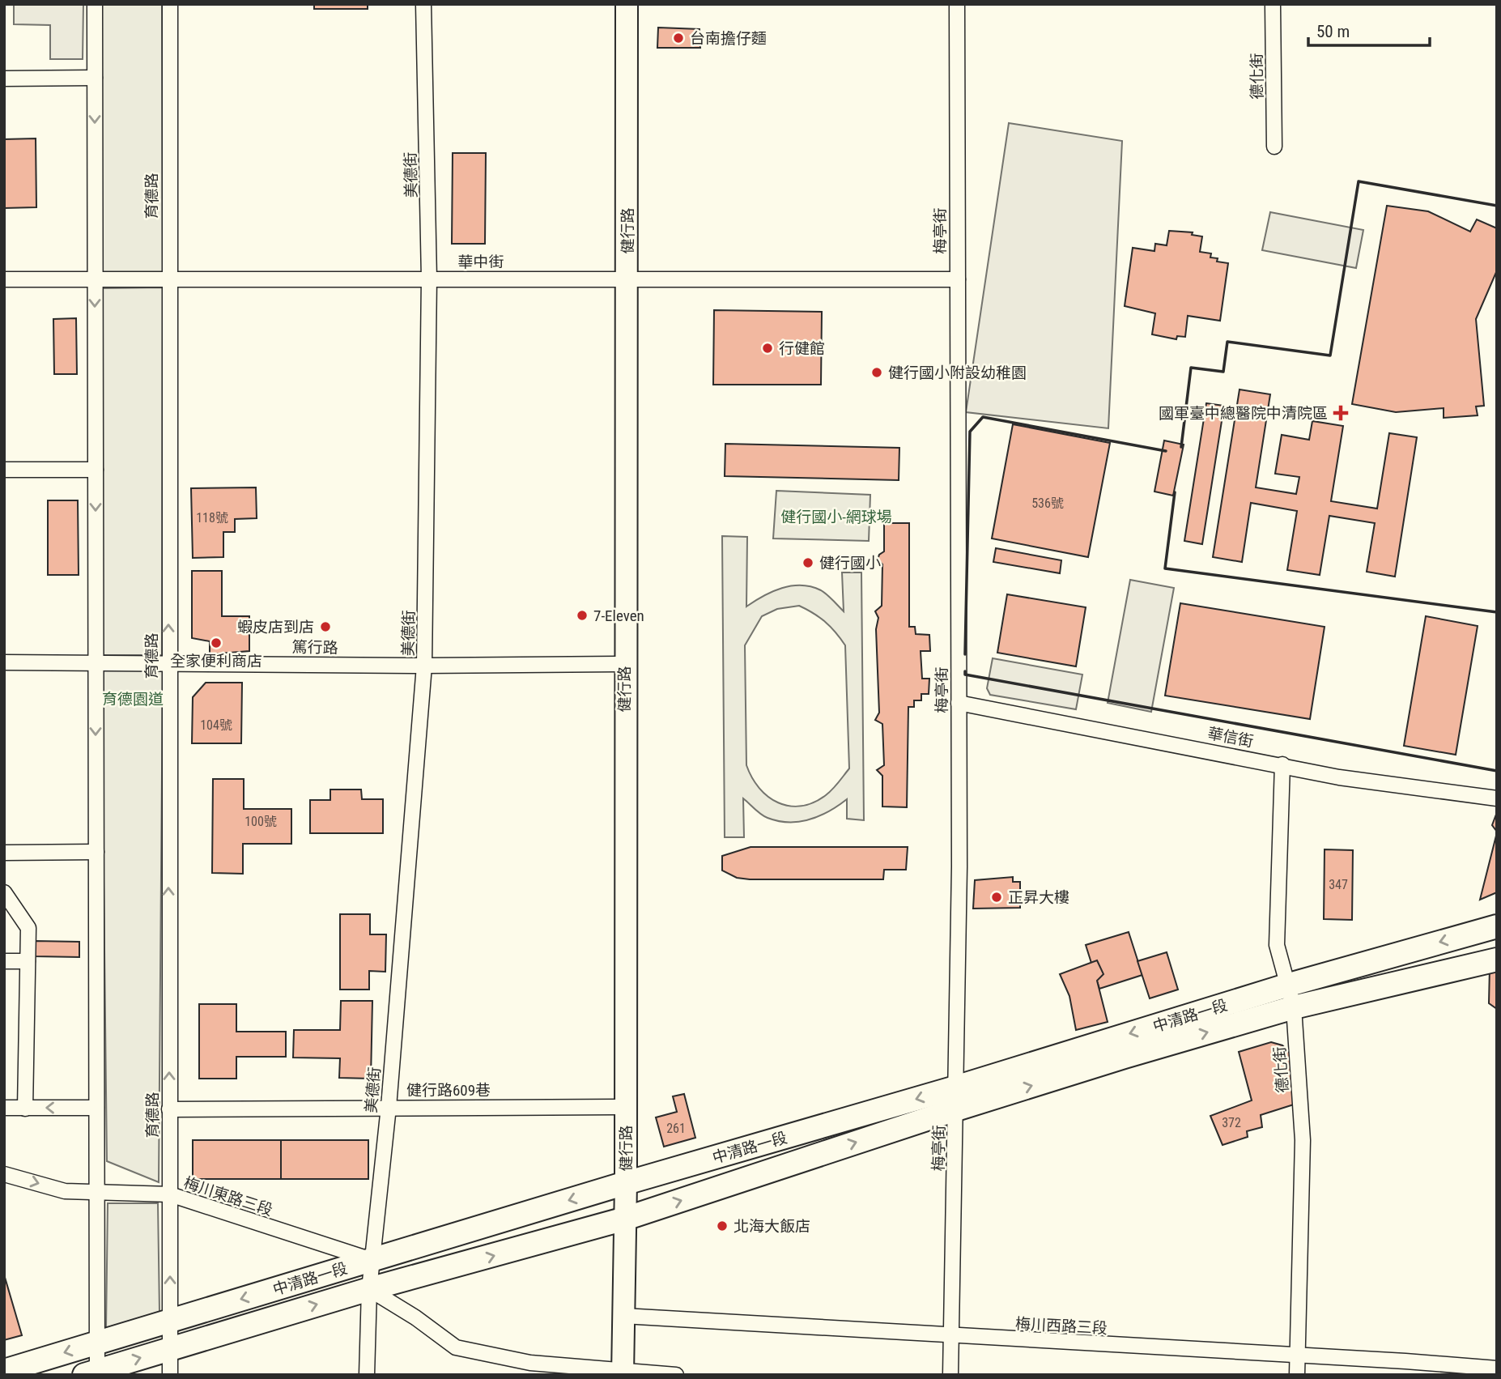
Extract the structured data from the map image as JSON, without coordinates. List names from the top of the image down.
{
  "streets": {
    "main road": ["中清路一段"],
    "street": [
      "德化街",
      "美德街",
      "育德路",
      "健行路",
      "梅亭街",
      "華中街",
      "篤行路",
      "華信街",
      "健行路609巷",
      "梅川東路三段",
      "梅川西路三段"
    ]
  },
  "crossings": [
    ["德化街", "華信街"],
    ["德化街", "中清路一段"],
    ["德化街", "梅川西路三段"],
    ["美德街", "華中街"],
    ["美德街", "篤行路"],
    ["美德街", "中清路一段"],
    ["美德街", "健行路609巷"],
    ["美德街", "梅川東路三段"],
    ["育德路", "華中街"],
    ["育德路", "篤行路"],
    ["育德路", "中清路一段"],
    ["育德路", "健行路609巷"],
    ["育德路", "梅川東路三段"],
    ["健行路", "華中街"],
    ["健行路", "篤行路"],
    ["健行路", "中清路一段"],
    ["健行路", "健行路609巷"],
    ["健行路", "梅川西路三段"],
    ["梅亭街", "華中街"],
    ["梅亭街", "華信街"],
    ["梅亭街", "中清路一段"],
    ["梅亭街", "梅川西路三段"],
    ["中清路一段", "梅川東路三段"]
  ],
  "parks": ["健行國小-網球場", "育德園道"],
  "places": {
    "other": [
      "台南擔仔麵",
      "行健館",
      "健行國小附設幼稚園",
      "健行國小",
      "7-Eleven",
      "蝦皮店到店",
      "全家便利商店",
      "正昇大樓",
      "北海大飯店"
    ],
    "health": ["國軍臺中總醫院中清院區"]
  },
  "house_numbers": [
    "536號",
    "118號",
    "104號",
    "100號",
    "347",
    "372",
    "261"
  ],
  "scale_bar": "50 m"
}
